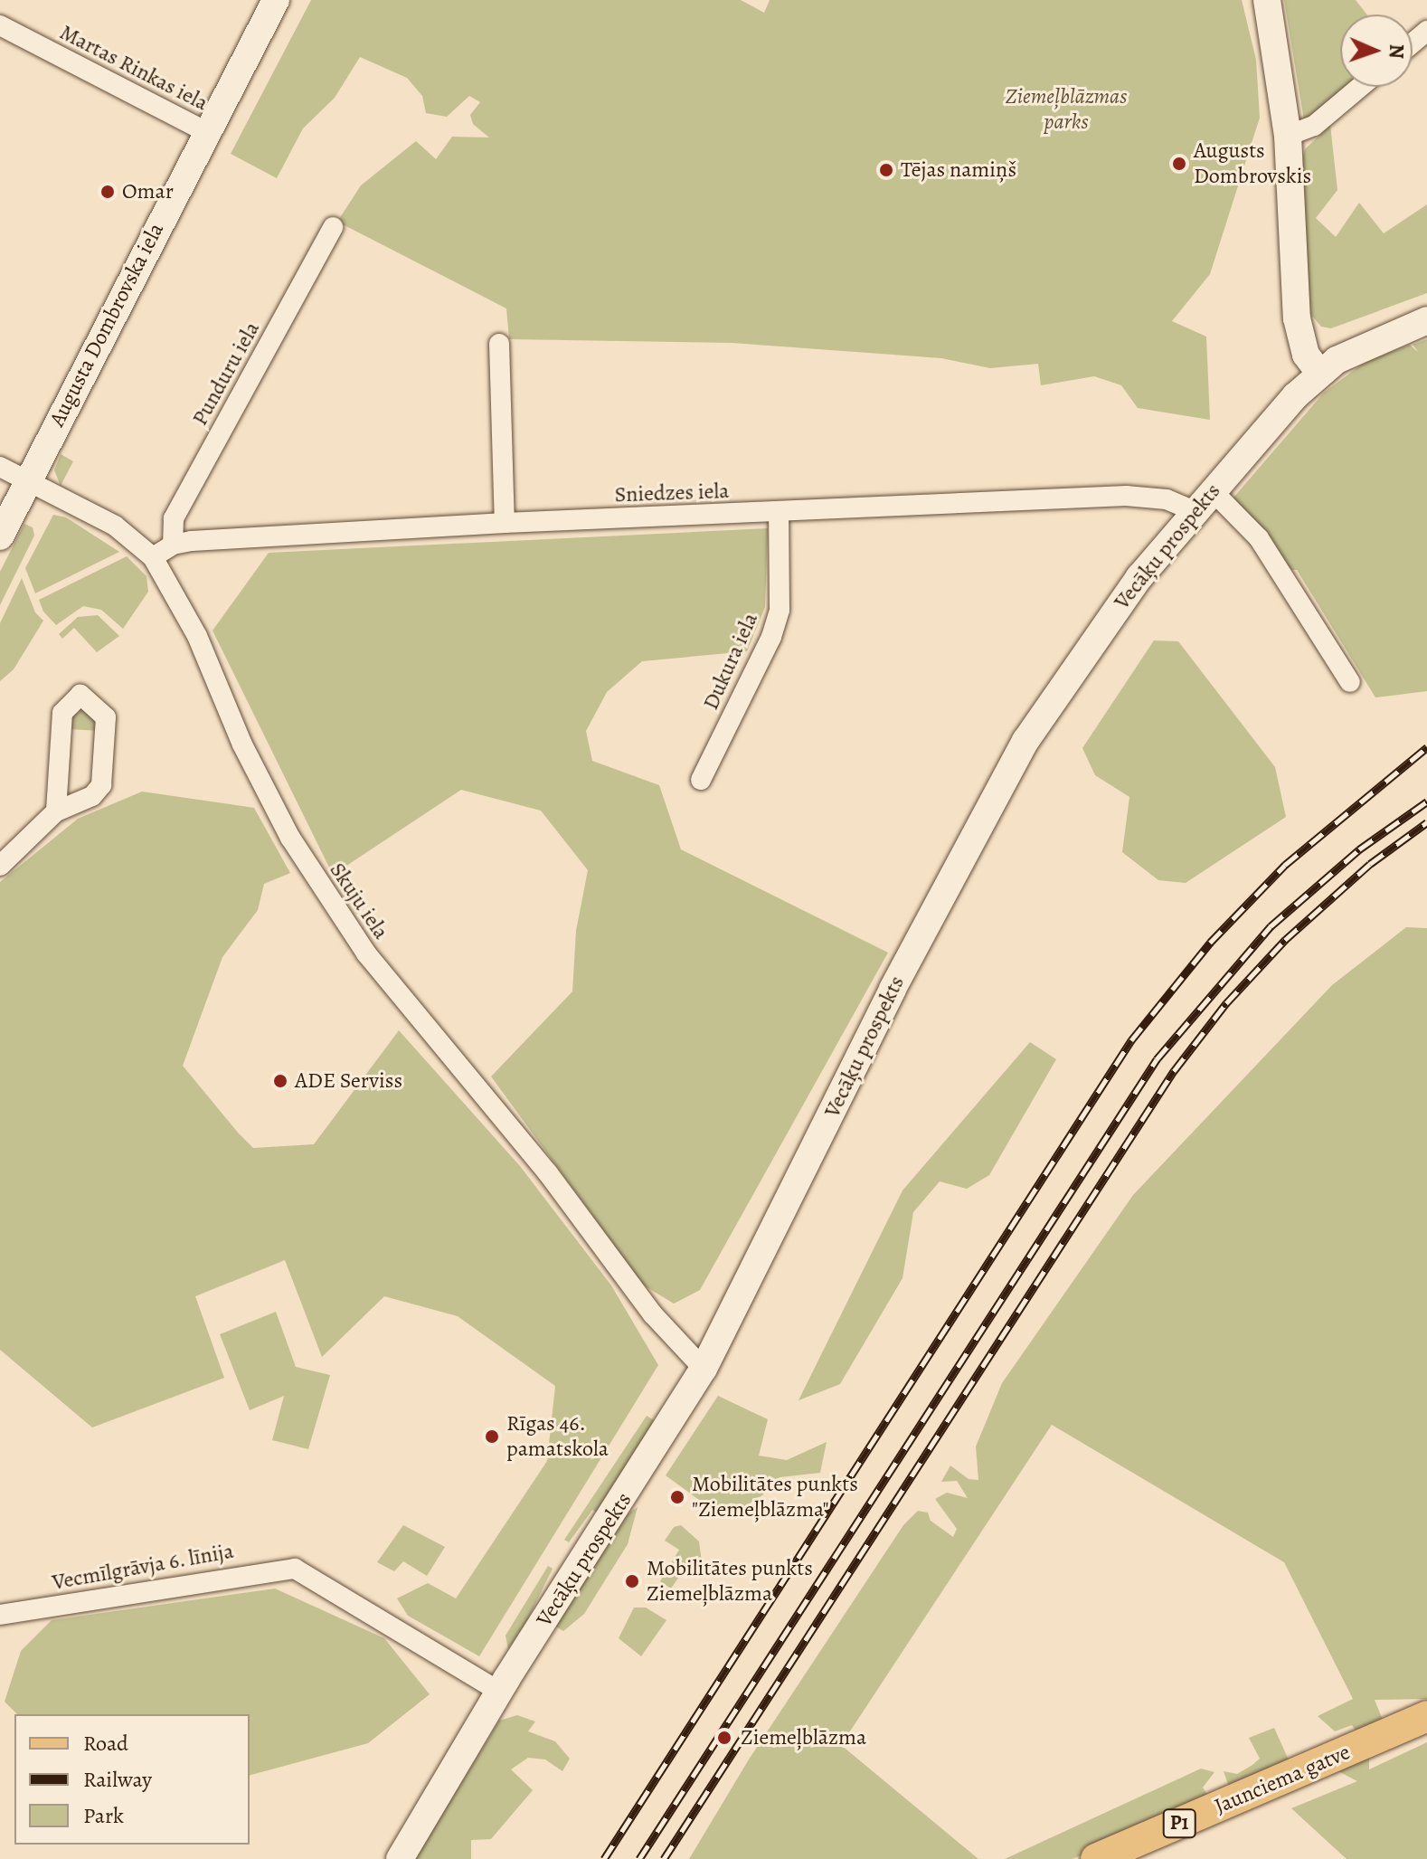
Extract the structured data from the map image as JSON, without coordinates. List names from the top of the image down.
{
  "streets": {
    "main road": [
      "Augusta Dombrovska iela",
      "Vecāķu prospekts",
      "Jaunciema gatve",
      "P1"
    ],
    "street": [
      "Martas Rinkas iela",
      "Punduru iela",
      "Sniedzes iela",
      "Dukura iela",
      "Skuju iela",
      "Vecmīlgrāvja 6. līnija"
    ]
  },
  "crossings": [
    ["Martas Rinkas iela", "Augusta Dombrovska iela"],
    ["Augusta Dombrovska iela", "Skuju iela"],
    ["Punduru iela", "Sniedzes iela"],
    ["Sniedzes iela", "Vecāķu prospekts"],
    ["Sniedzes iela", "Dukura iela"],
    ["Sniedzes iela", "Skuju iela"],
    ["Vecāķu prospekts", "Skuju iela"],
    ["Vecāķu prospekts", "Vecmīlgrāvja 6. līnija"]
  ],
  "parks": ["Ziemeļblāzmas parks"],
  "places": [
    "Augusts Dombrovskis",
    "Tējas namiņš",
    "Omar",
    "ADE Serviss",
    "Rīgas 46. pamatskola",
    "Mobilitātes punkts \"Ziemeļblāzma\"",
    "Mobilitātes punkts Ziemeļblāzma",
    "Ziemeļblāzma"
  ],
  "legend": ["Road", "Railway", "Park"],
  "north": "right"
}
